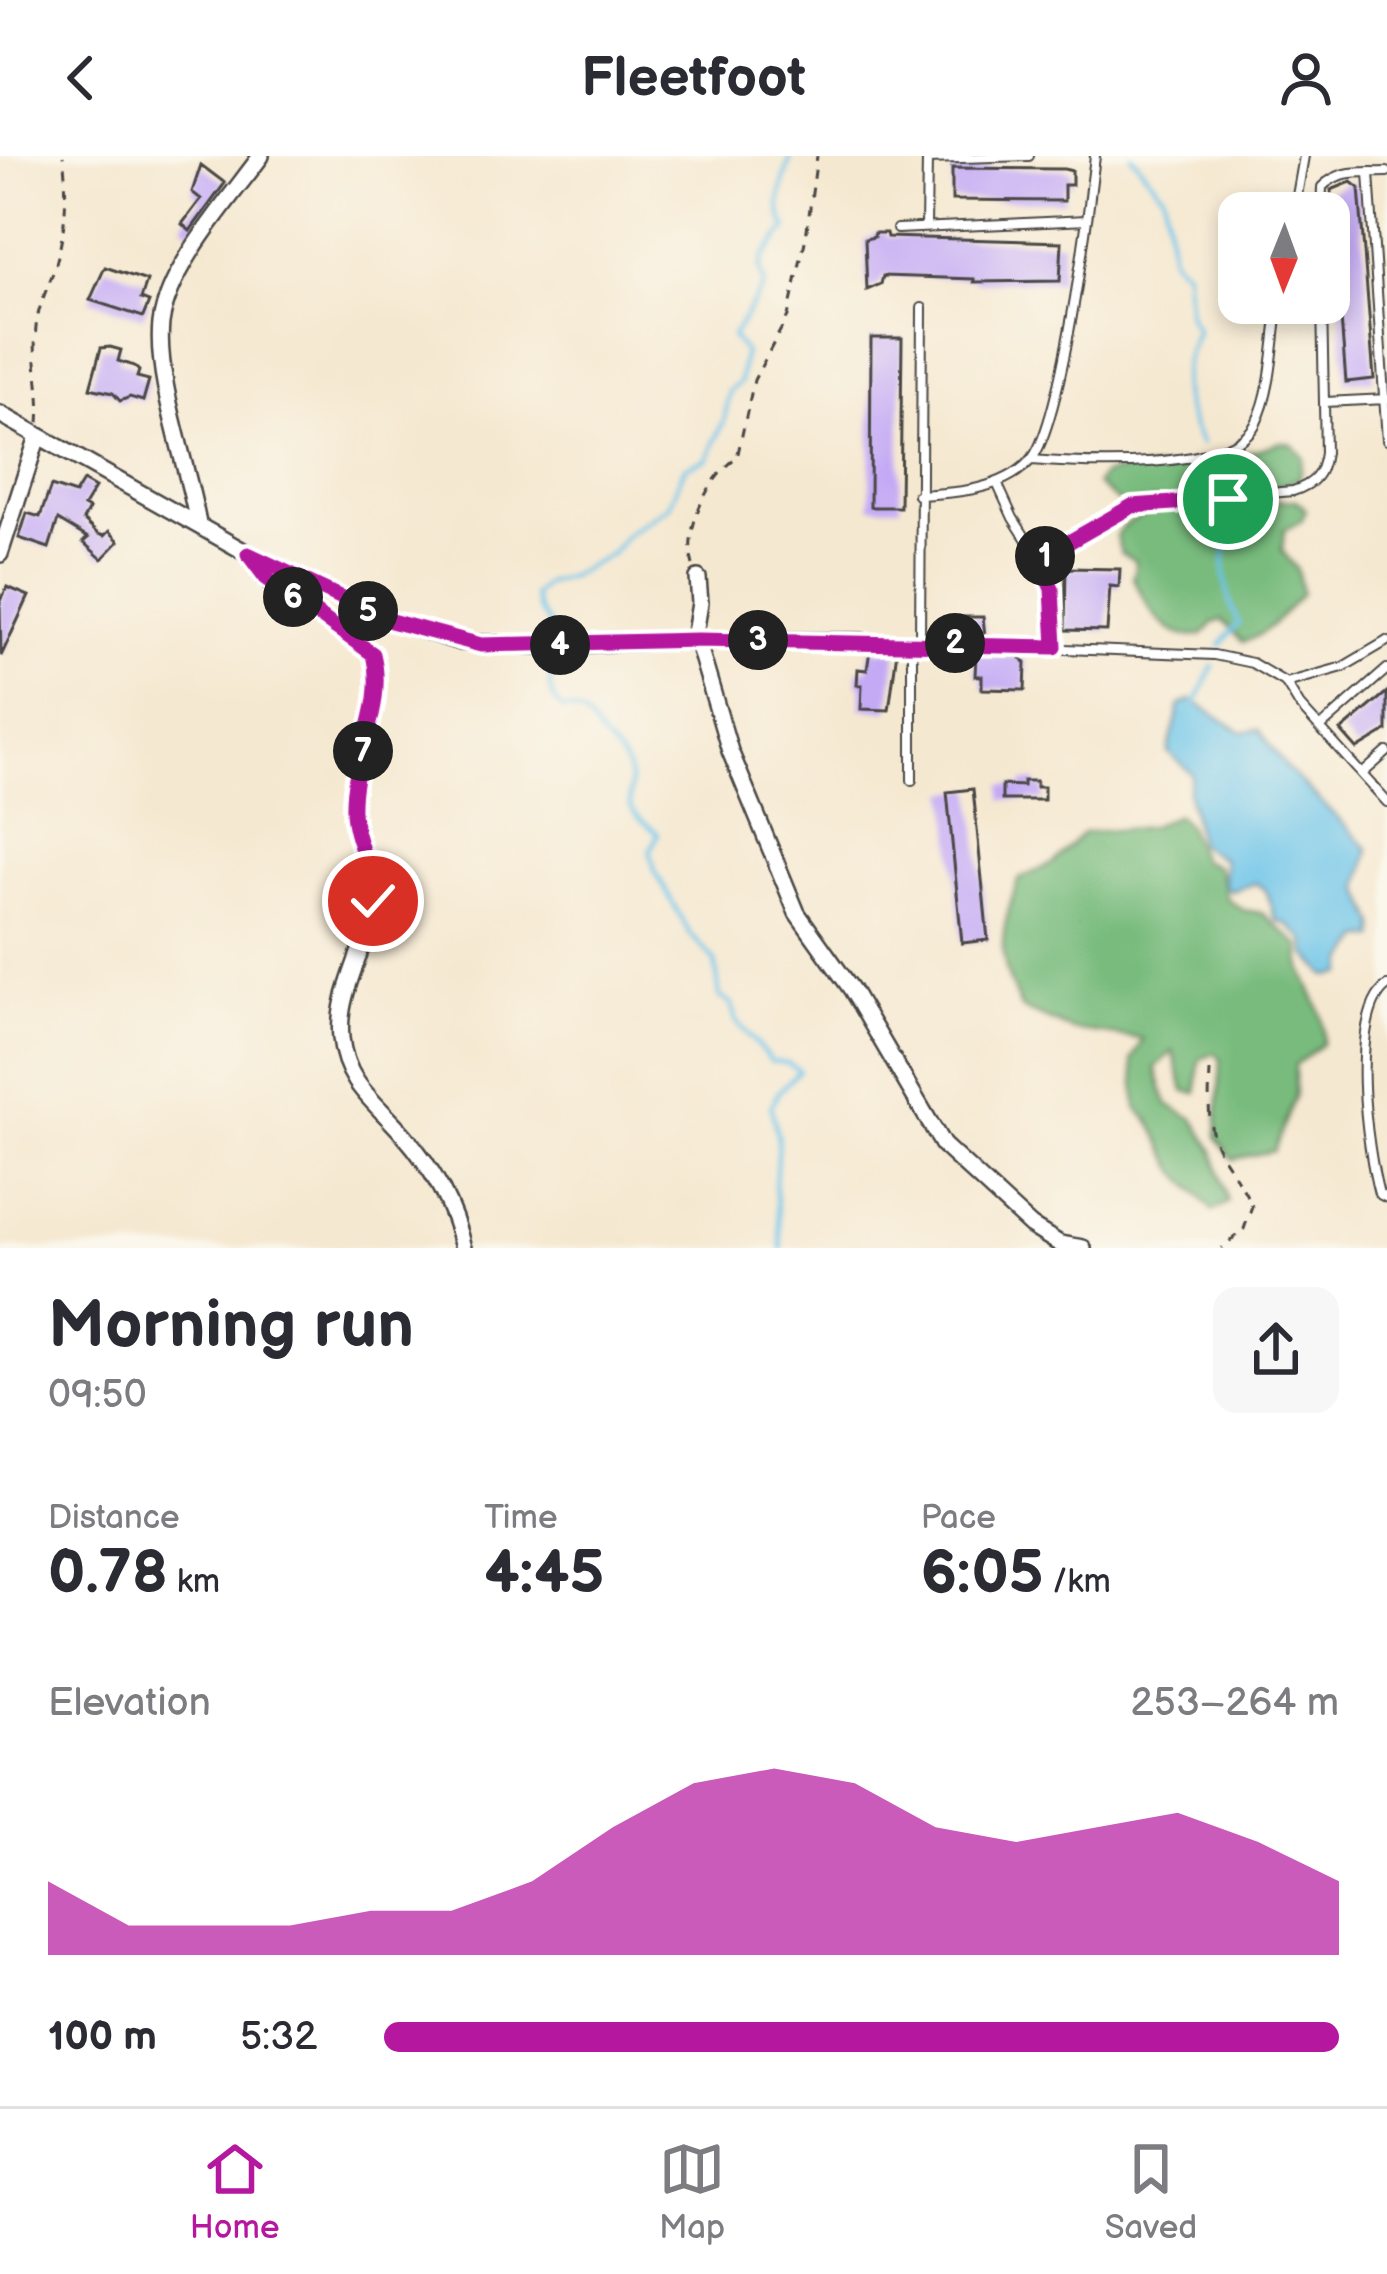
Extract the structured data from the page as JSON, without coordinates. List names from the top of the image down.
{
  "north": "bottom",
  "page": {
    "header": "Fleetfoot",
    "pins": [
      "1",
      "6",
      "5",
      "3",
      "2",
      "4",
      "7"
    ],
    "heading": ["Morning run", "09:50"],
    "stats": [
      ["Distance", "0.78 km"],
      ["Time", "4:45"],
      ["Pace", "6:05 /km"]
    ],
    "chart": ["Elevation", "253–264 m"],
    "list": [
      {
        "name": "100 m",
        "note": "5:32"
      }
    ],
    "tabs": ["Home", "Map", "Saved"]
  }
}
